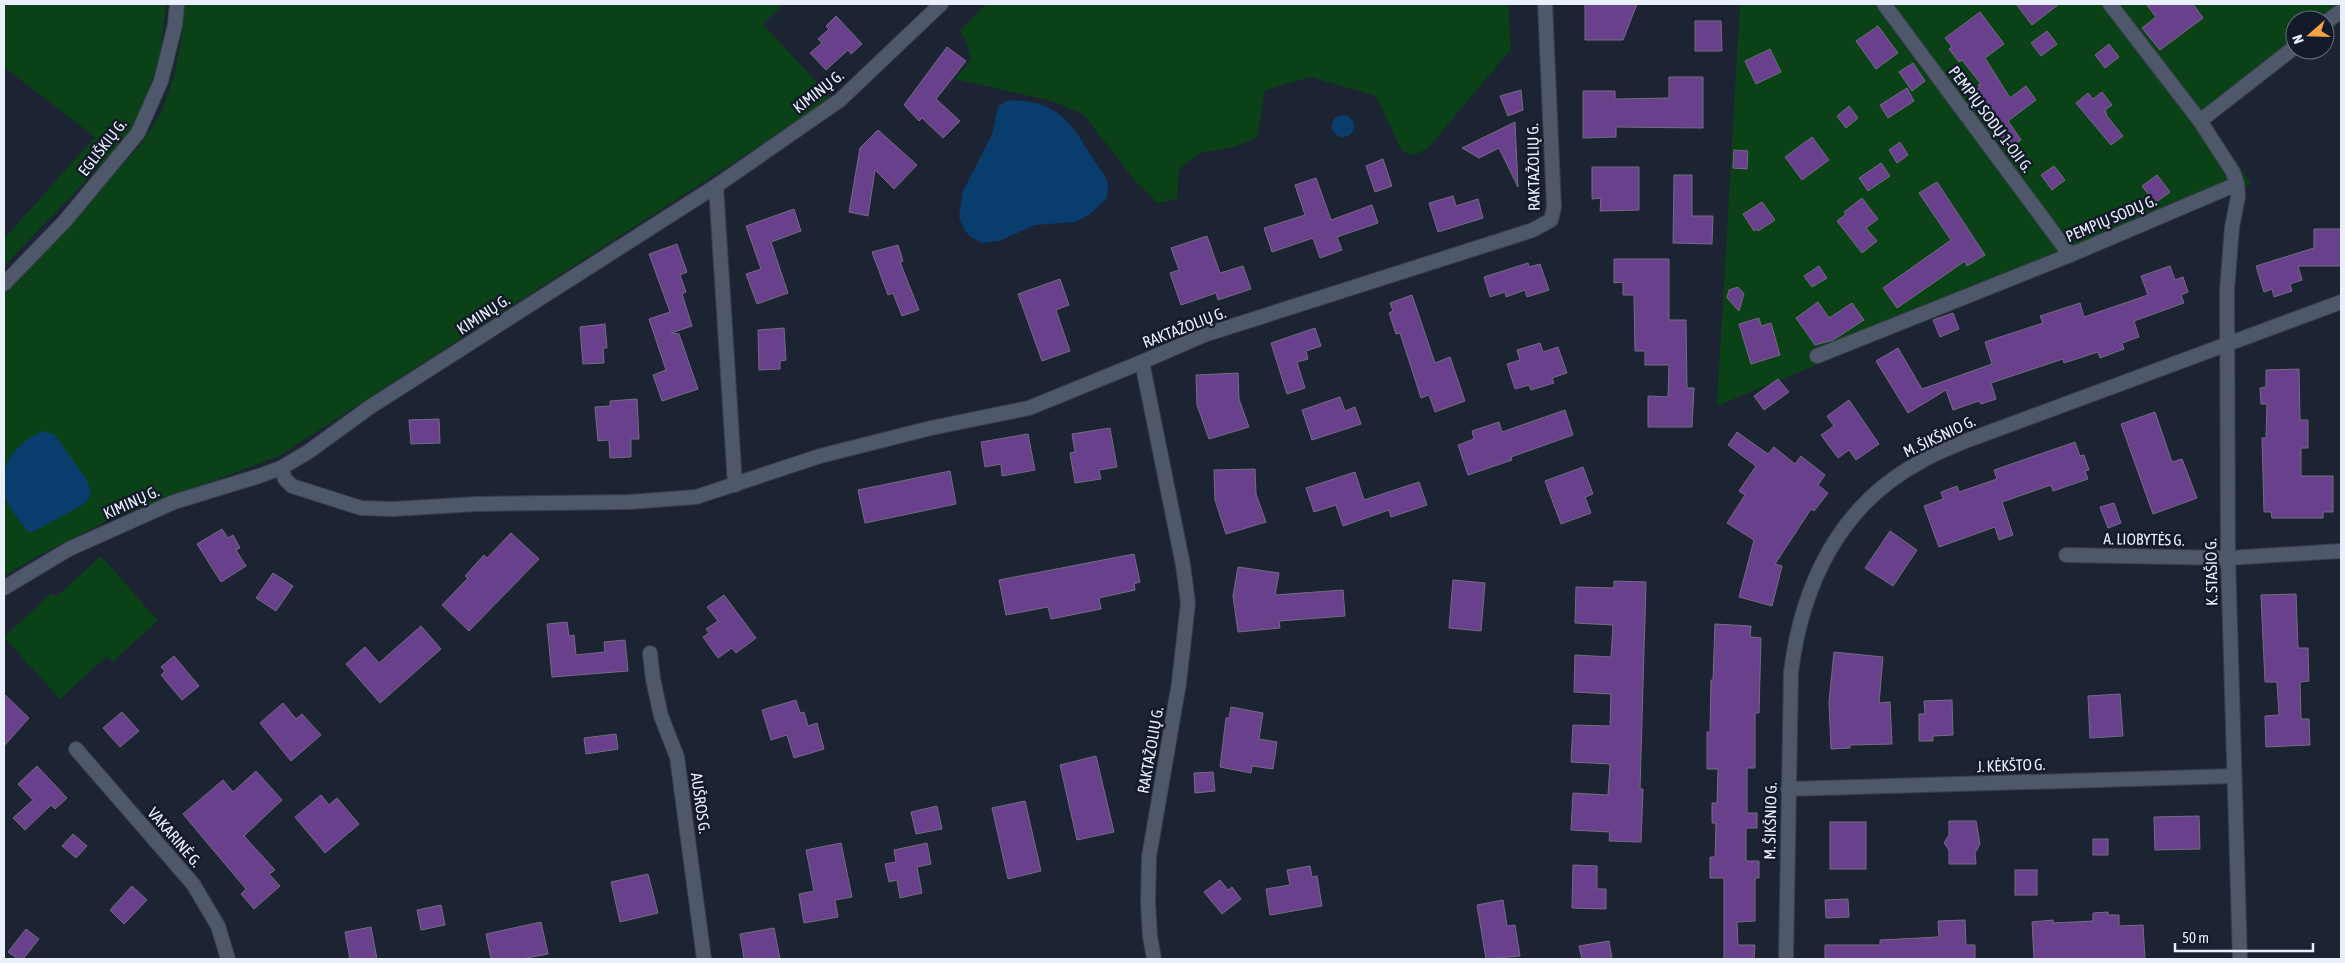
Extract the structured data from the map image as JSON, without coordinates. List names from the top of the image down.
{
  "streets": {
    "street": [
      "KIMINŲ G.",
      "PEMPIŲ SODŲ 1-OJI G.",
      "EGLIŠKIŲ G.",
      "RAKTAŽOLIŲ G.",
      "PEMPIŲ SODŲ G.",
      "M. ŠIKŠNIO G.",
      "A. LIOBYTĖS G.",
      "K. STAŠIO G.",
      "J. KĖKŠTO G.",
      "AUŠROS G.",
      "VAKARINĖ G."
    ]
  },
  "crossings": [
    ["PEMPIŲ SODŲ 1-OJI G.", "PEMPIŲ SODŲ G."],
    ["PEMPIŲ SODŲ G.", "K. STAŠIO G."],
    ["M. ŠIKŠNIO G.", "K. STAŠIO G."],
    ["M. ŠIKŠNIO G.", "J. KĖKŠTO G."],
    ["A. LIOBYTĖS G.", "K. STAŠIO G."],
    ["K. STAŠIO G.", "J. KĖKŠTO G."]
  ],
  "scale_bar": "50 m",
  "north": "left"
}
